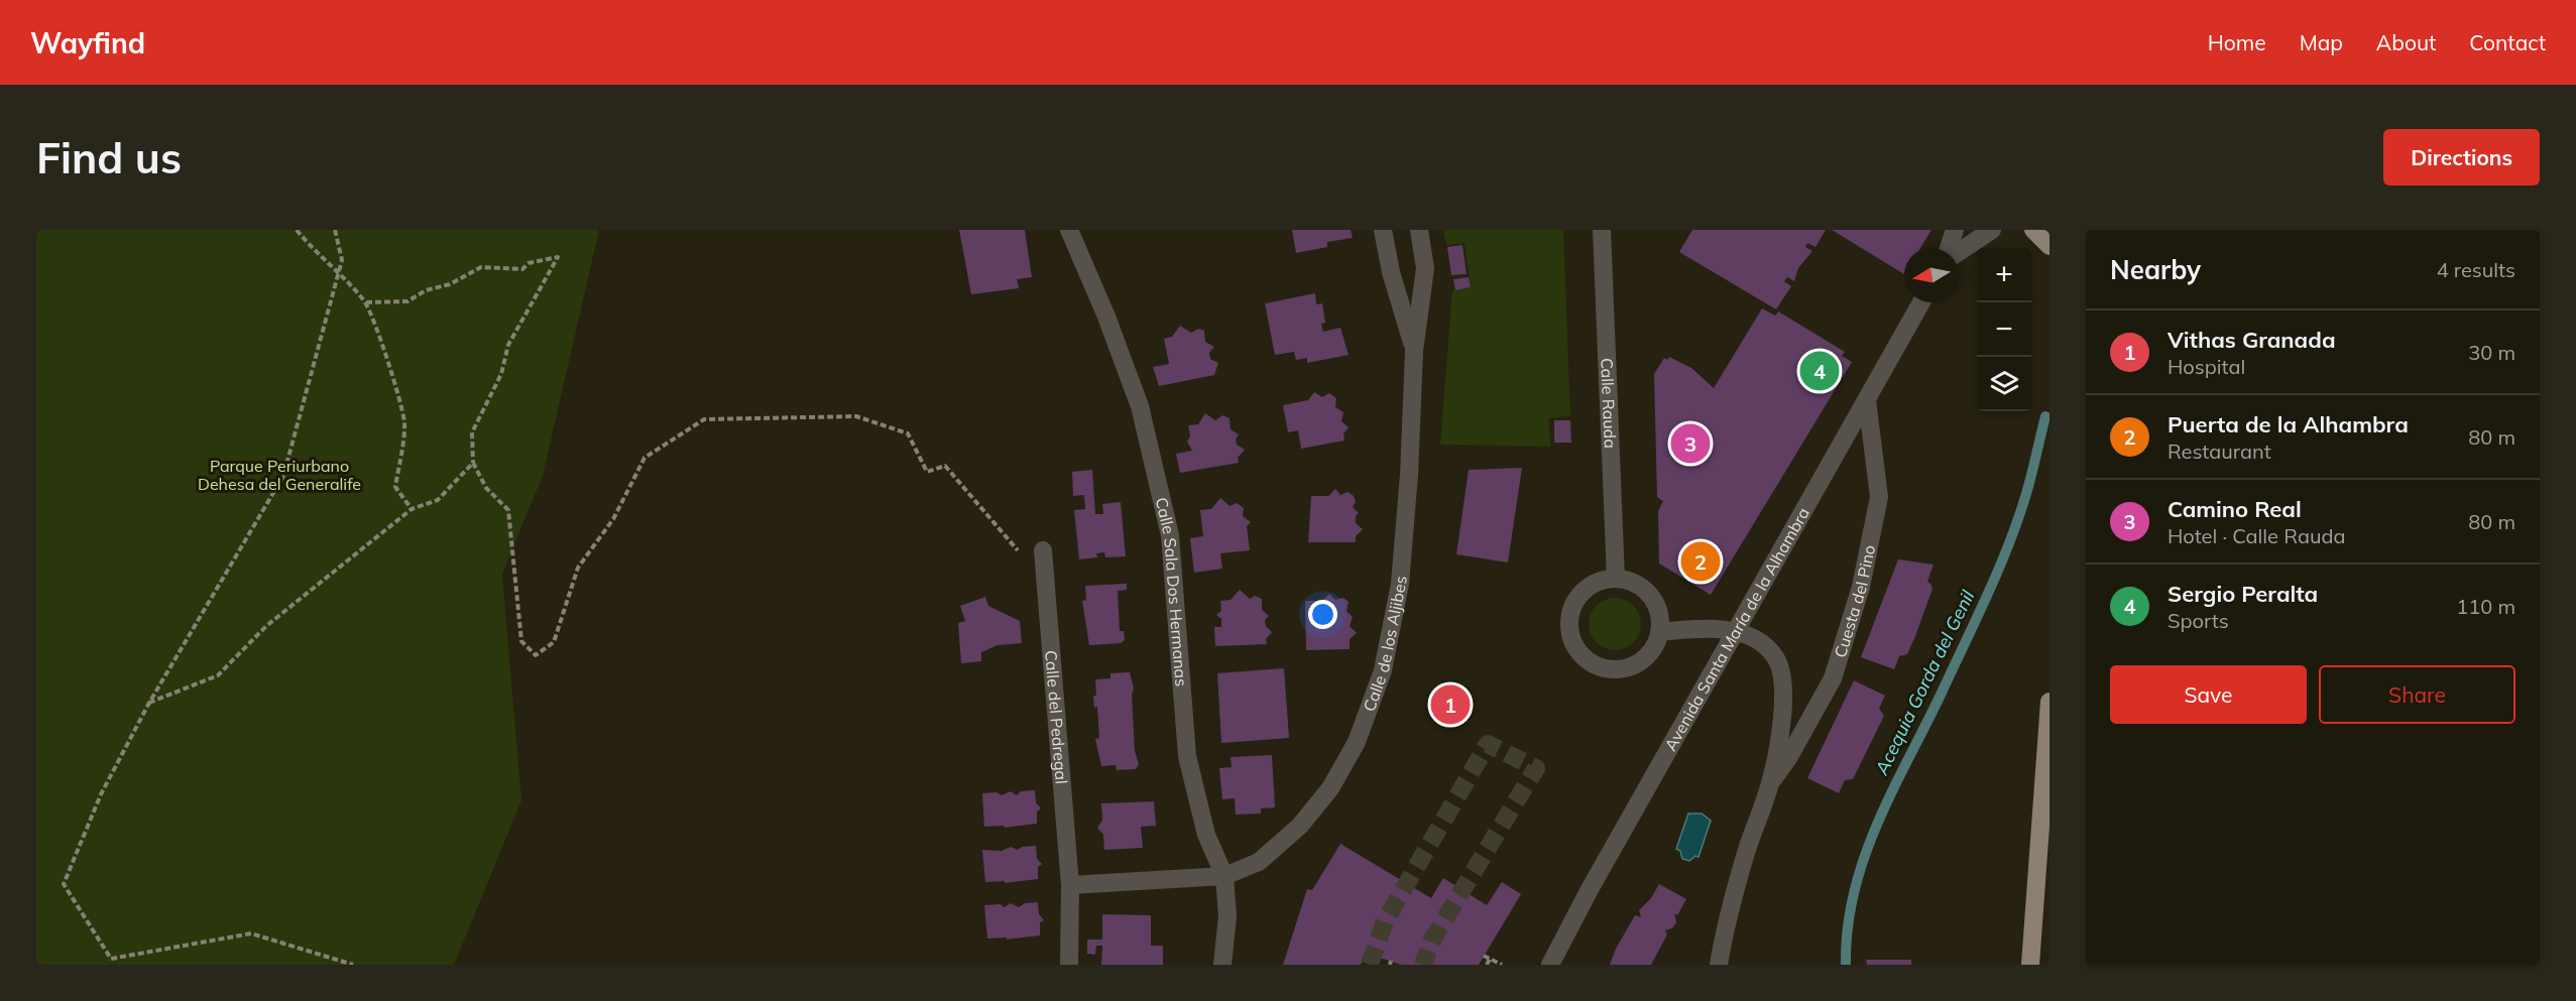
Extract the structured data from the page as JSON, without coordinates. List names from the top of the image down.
{
  "streets": {
    "street": [
      "Calle Rauda",
      "Calle Sala Dos Hermanas",
      "Cuesta del Pino",
      "Avenida Santa María de la Alhambra",
      "Calle de los Aljibes",
      "Calle del Pedregal"
    ]
  },
  "crossings": [
    ["Calle Sala Dos Hermanas", "Calle de los Aljibes"],
    ["Cuesta del Pino", "Avenida Santa María de la Alhambra"]
  ],
  "water": ["Acequia Gorda del Genil"],
  "parks": ["Parque Periurbano Dehesa del Generalife"],
  "north": "left",
  "page": {
    "header": "Wayfind",
    "nav": [
      "Home",
      "Map",
      "About",
      "Contact"
    ],
    "buttons": [
      "Directions",
      ["Save", "Share"]
    ],
    "title": "Find us",
    "heading": ["Nearby", "4 results"],
    "map_buttons": ["+", "−"],
    "list": [
      {
        "mark": "1",
        "name": "Vithas Granada",
        "note": "Hospital",
        "value": "30 m"
      },
      {
        "mark": "2",
        "name": "Puerta de la Alhambra",
        "note": "Restaurant",
        "value": "80 m"
      },
      {
        "mark": "3",
        "name": "Camino Real",
        "note": "Hotel · Calle Rauda",
        "value": "80 m"
      },
      {
        "mark": "4",
        "name": "Sergio Peralta",
        "note": "Sports",
        "value": "110 m"
      }
    ],
    "pins": [
      "4",
      "3",
      "2",
      "1"
    ]
  }
}
